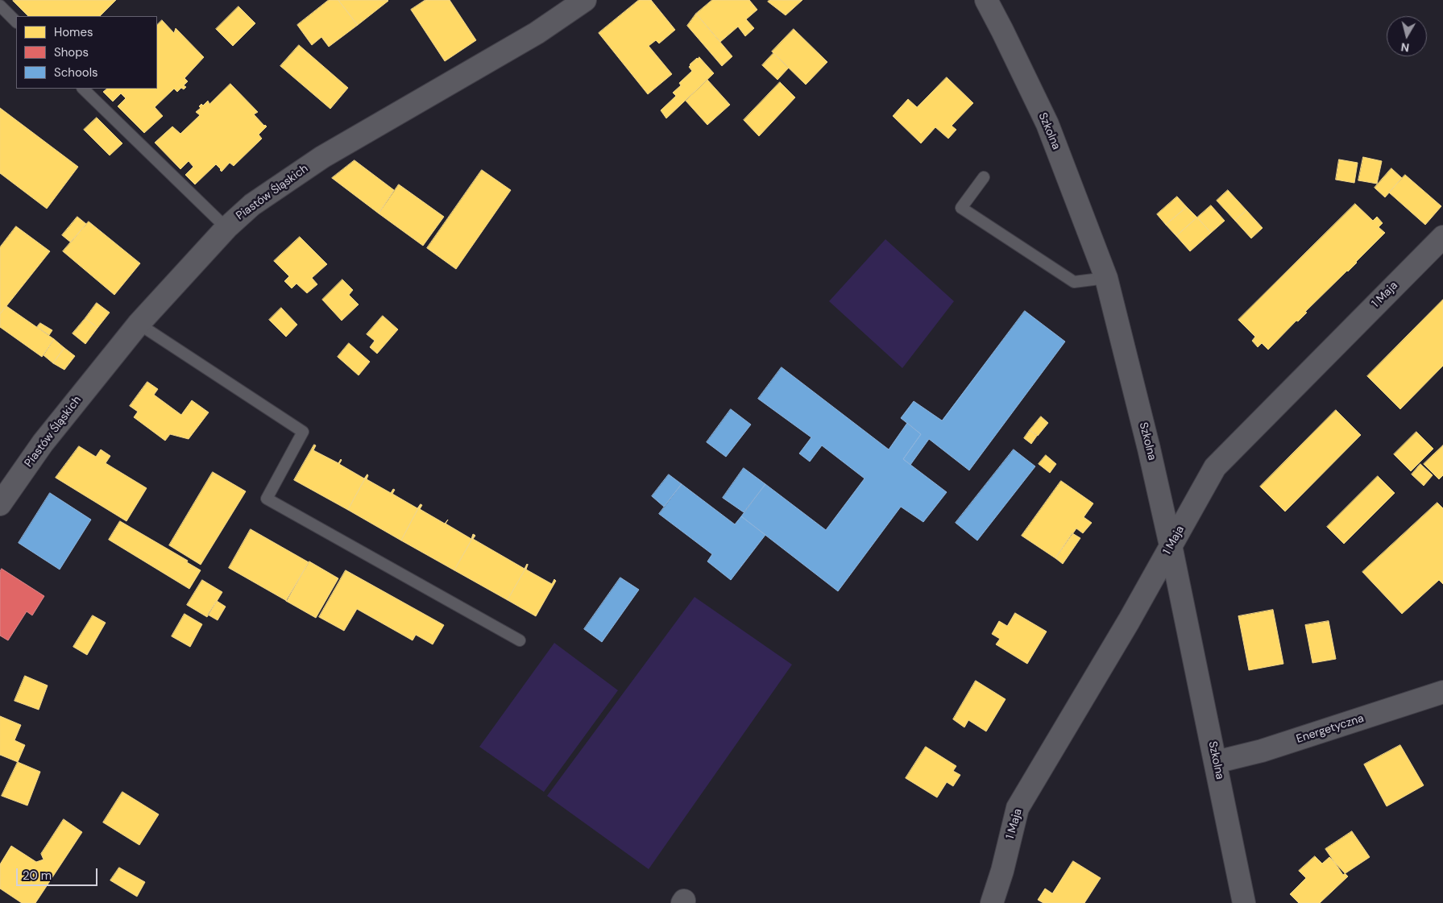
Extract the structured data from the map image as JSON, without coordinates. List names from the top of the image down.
{
  "streets": {
    "street": [
      "Szkolna",
      "Piastów Śląskich",
      "1 Maja",
      "Energetyczna"
    ]
  },
  "crossings": [
    ["Szkolna", "1 Maja"],
    ["Szkolna", "Energetyczna"]
  ],
  "legend": ["Homes", "Shops", "Schools"],
  "scale_bar": "20 m",
  "north": "bottom"
}
